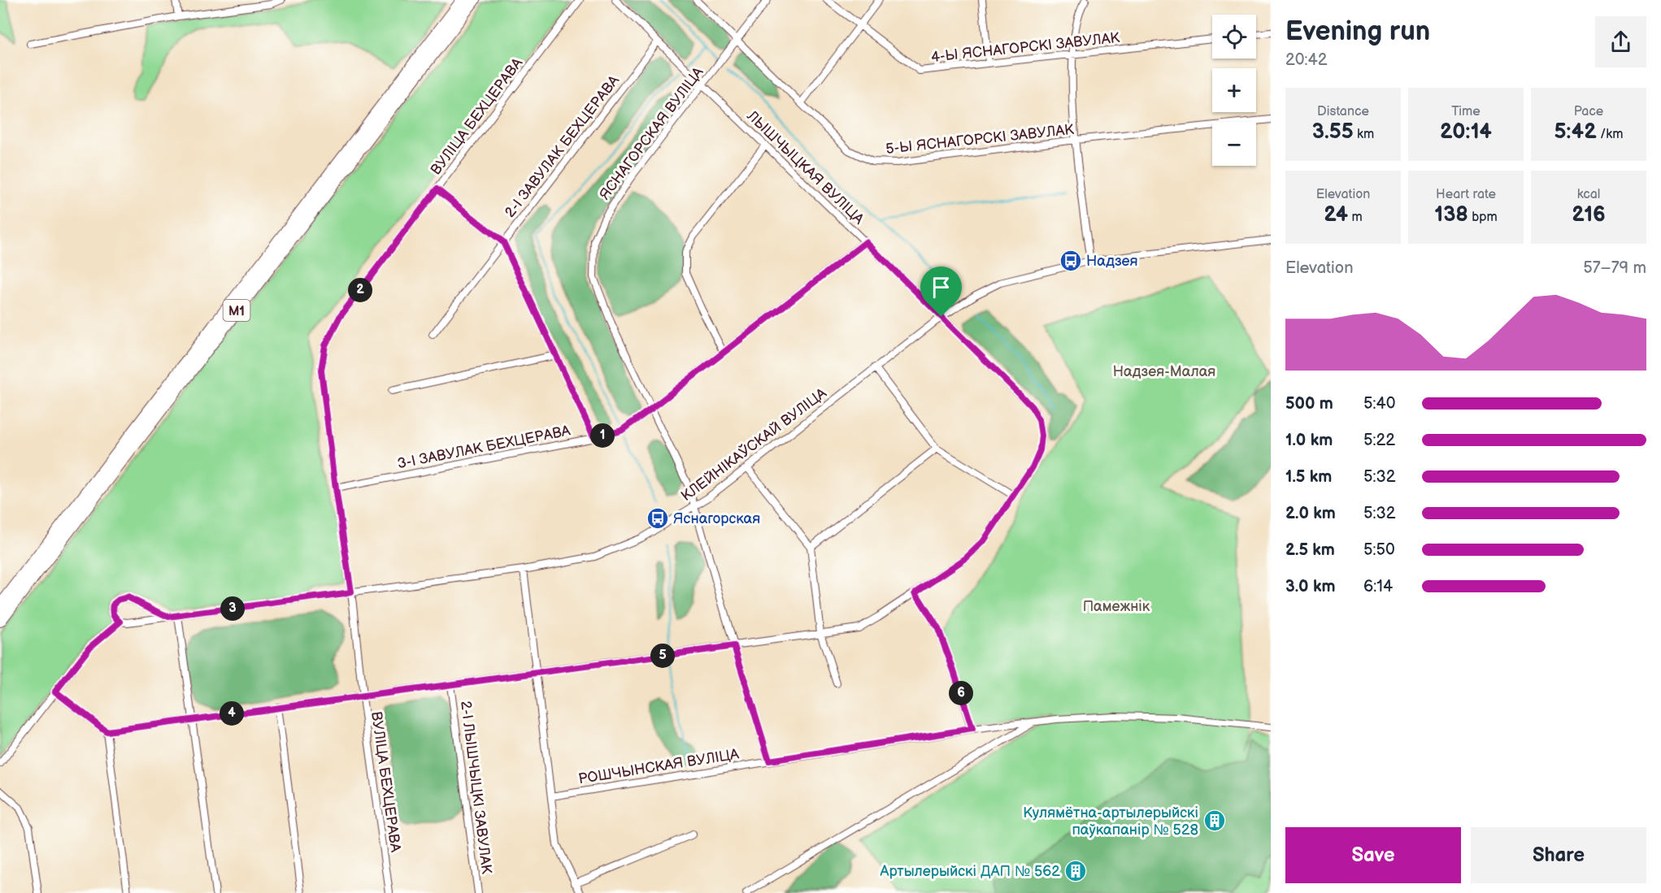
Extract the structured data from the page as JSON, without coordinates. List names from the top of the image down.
{
  "streets": {
    "highway": ["М1"],
    "street": [
      "4-Ы ЯСНАГОРСКІ ЗАВУЛАК",
      "ВУЛІЦА БЕХЦЕРАВА",
      "ЯСНАГОРСКАЯ ВУЛІЦА",
      "5-Ы ЯСНАГОРСКІ ЗАВУЛАК",
      "2-І ЗАВУЛАК БЕХЦЕРАВА",
      "ЛЫШЧЫЦКАЯ ВУЛІЦА",
      "КЛЕЙНІКАЎСКАЙ ВУЛІЦА",
      "3-І ЗАВУЛАК БЕХЦЕРАВА",
      "РОШЧЫНСКАЯ ВУЛІЦА",
      "2-І ЛЫШЧЫЦКІ ЗАВУЛАК"
    ]
  },
  "crossings": [
    ["ВУЛІЦА БЕХЦЕРАВА", "ЛЫШЧЫЦКАЯ ВУЛІЦА"],
    ["ВУЛІЦА БЕХЦЕРАВА", "КЛЕЙНІКАЎСКАЙ ВУЛІЦА"],
    ["ВУЛІЦА БЕХЦЕРАВА", "3-І ЗАВУЛАК БЕХЦЕРАВА"],
    ["ЯСНАГОРСКАЯ ВУЛІЦА", "5-Ы ЯСНАГОРСКІ ЗАВУЛАК"],
    ["ЯСНАГОРСКАЯ ВУЛІЦА", "ЛЫШЧЫЦКАЯ ВУЛІЦА"],
    ["ЯСНАГОРСКАЯ ВУЛІЦА", "КЛЕЙНІКАЎСКАЙ ВУЛІЦА"],
    ["ЯСНАГОРСКАЯ ВУЛІЦА", "3-І ЗАВУЛАК БЕХЦЕРАВА"],
    ["ЯСНАГОРСКАЯ ВУЛІЦА", "РОШЧЫНСКАЯ ВУЛІЦА"],
    ["2-І ЗАВУЛАК БЕХЦЕРАВА", "ЛЫШЧЫЦКАЯ ВУЛІЦА"],
    ["ЛЫШЧЫЦКАЯ ВУЛІЦА", "КЛЕЙНІКАЎСКАЙ ВУЛІЦА"],
    ["ЛЫШЧЫЦКАЯ ВУЛІЦА", "3-І ЗАВУЛАК БЕХЦЕРАВА"],
    ["ЛЫШЧЫЦКАЯ ВУЛІЦА", "2-І ЛЫШЧЫЦКІ ЗАВУЛАК"]
  ],
  "parks": ["Надзея-Малая", "Памежнік"],
  "places": {
    "bus stop": ["Надзея", "Яснагорская"],
    "building": ["Кулямётна-артылерыйскі паўкапанір № 528", "Артылерыйскі ДАП № 562"]
  },
  "page": {
    "heading": ["Evening run", "20:42"],
    "map_buttons": ["+", "−"],
    "stats": [
      ["Distance", "3.55 km"],
      ["Time", "20:14"],
      ["Pace", "5:42 /km"],
      ["Elevation", "24 m"],
      ["Heart rate", "138 bpm"],
      ["kcal", "216"]
    ],
    "chart": ["Elevation", "57–79 m"],
    "pins": [
      "2",
      "1",
      "3",
      "5",
      "6",
      "4"
    ],
    "list": [
      {
        "name": "500 m",
        "note": "5:40"
      },
      {
        "name": "1.0 km",
        "note": "5:22"
      },
      {
        "name": "1.5 km",
        "note": "5:32"
      },
      {
        "name": "2.0 km",
        "note": "5:32"
      },
      {
        "name": "2.5 km",
        "note": "5:50"
      },
      {
        "name": "3.0 km",
        "note": "6:14"
      }
    ],
    "buttons": ["Save", "Share"]
  }
}
